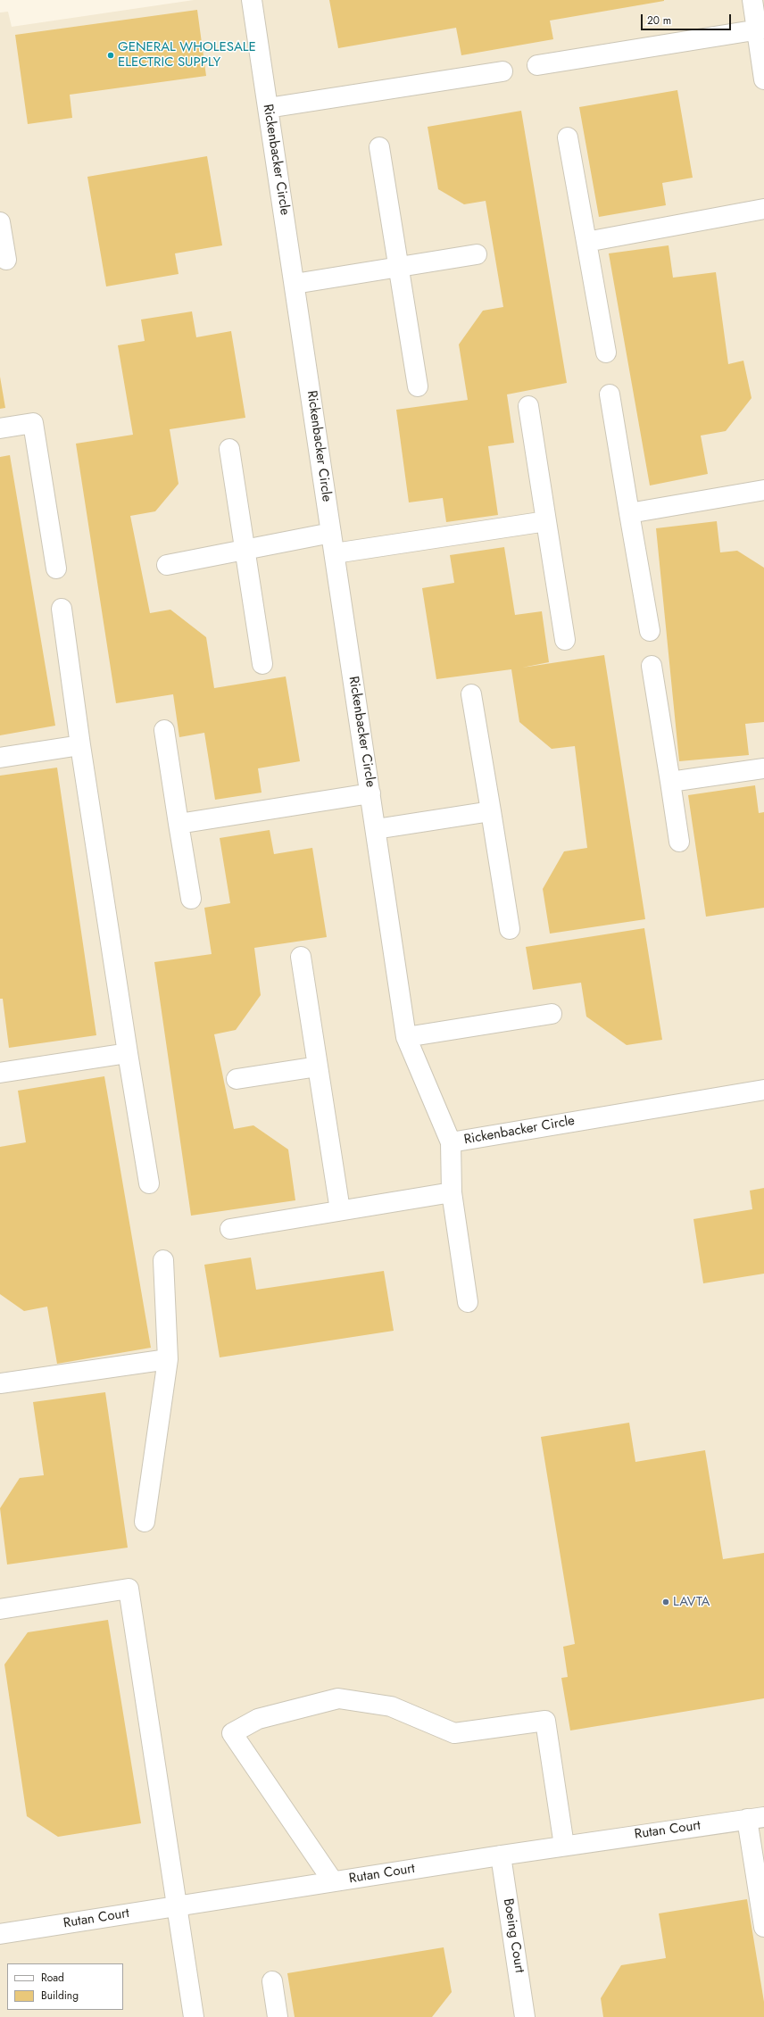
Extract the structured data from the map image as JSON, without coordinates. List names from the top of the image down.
{
  "streets": {
    "street": ["Rickenbacker Circle", "Rutan Court", "Boeing Court"]
  },
  "crossings": [
    ["Rutan Court", "Boeing Court"]
  ],
  "places": ["GENERAL WHOLESALE ELECTRIC SUPPLY", "LAVTA"],
  "legend": ["Road", "Building"],
  "scale_bar": "20 m"
}
